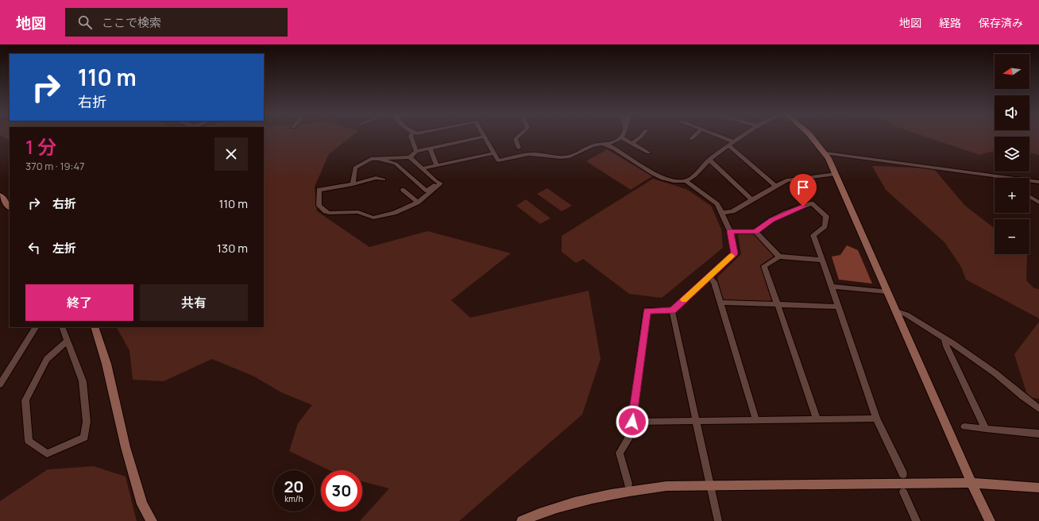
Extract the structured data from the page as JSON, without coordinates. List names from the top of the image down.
{
  "north": "left",
  "page": {
    "header": "地図",
    "search": "ここで検索",
    "nav": ["地図", "経路", "保存済み"],
    "map_buttons": ["+", "−"],
    "turn": ["110 m", "右折"],
    "heading": ["1 分", "370 m · 19:47"],
    "list": [
      {
        "name": "右折",
        "value": "110 m"
      },
      {
        "name": "左折",
        "value": "130 m"
      }
    ],
    "buttons": ["終了", "共有"],
    "speed": "20 km/h",
    "limit": "30"
  }
}
